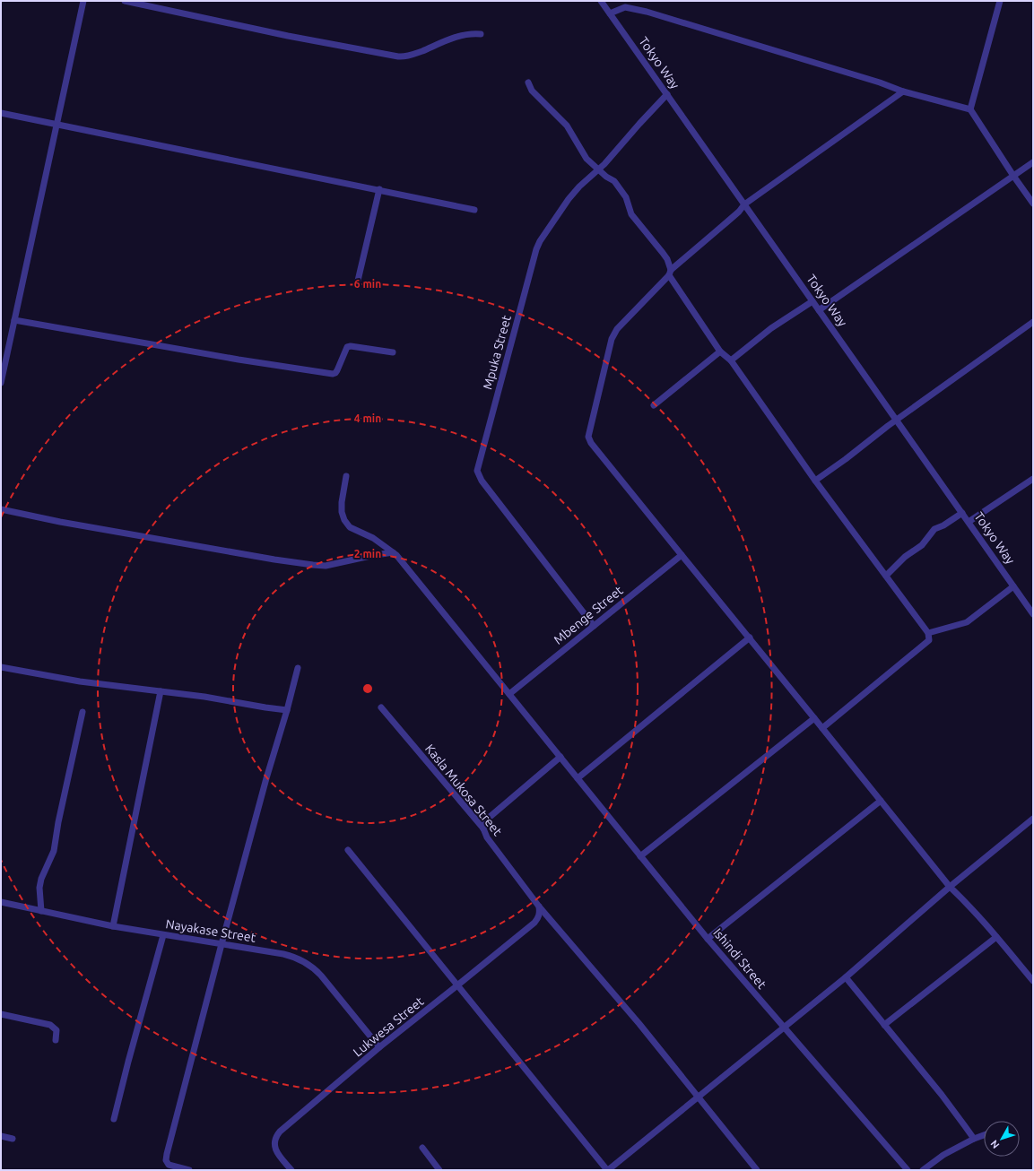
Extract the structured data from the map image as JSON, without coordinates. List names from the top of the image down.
{
  "streets": {
    "street": [
      "Tokyo Way",
      "Mpuka Street",
      "Mbenge Street",
      "Kasla Mukosa Street",
      "Nayakase Street",
      "Ishindi Street",
      "Lukwesa Street"
    ]
  },
  "crossings": [
    ["Tokyo Way", "Mpuka Street"],
    ["Mpuka Street", "Mbenge Street"],
    ["Mbenge Street", "Ishindi Street"],
    ["Kasla Mukosa Street", "Lukwesa Street"],
    ["Nayakase Street", "Lukwesa Street"]
  ],
  "north": "bottom left",
  "rings": ["6 min", "4 min", "2 min"]
}
